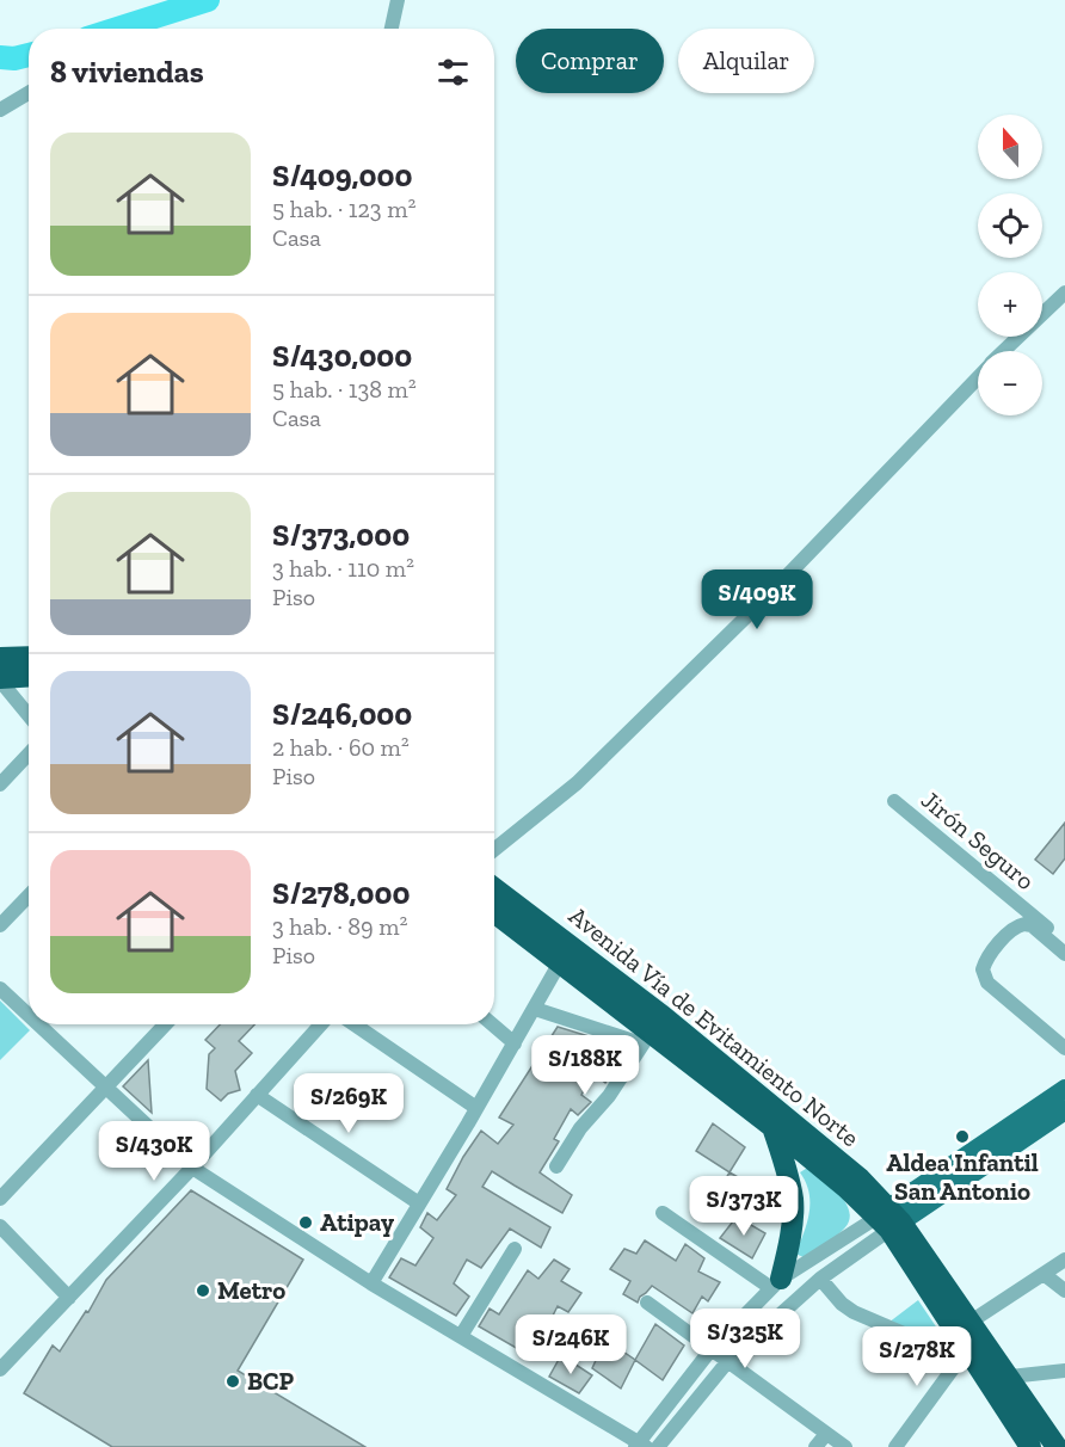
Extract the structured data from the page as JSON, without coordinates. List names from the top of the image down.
{
  "streets": {
    "highway": ["Avenida Vía de Evitamiento Norte"],
    "street": ["Jirón Seguro"]
  },
  "places": [
    "Aldea Infantil San Antonio",
    "Atipay",
    "Metro",
    "BCP"
  ],
  "north": "top",
  "page": {
    "chip": ["Comprar", "Alquilar"],
    "heading": "8 viviendas",
    "map_buttons": ["+", "−"],
    "list": [
      {
        "name": "S/409,000",
        "note": "5 hab. · 123 m² · Casa"
      },
      {
        "name": "S/430,000",
        "note": "5 hab. · 138 m² · Casa"
      },
      {
        "name": "S/373,000",
        "note": "3 hab. · 110 m² · Piso"
      },
      {
        "name": "S/246,000",
        "note": "2 hab. · 60 m² · Piso"
      },
      {
        "name": "S/278,000",
        "note": "3 hab. · 89 m² · Piso"
      }
    ],
    "price": [
      "S/409K",
      "S/188K",
      "S/269K",
      "S/430K",
      "S/373K",
      "S/325K",
      "S/246K",
      "S/278K"
    ]
  }
}
